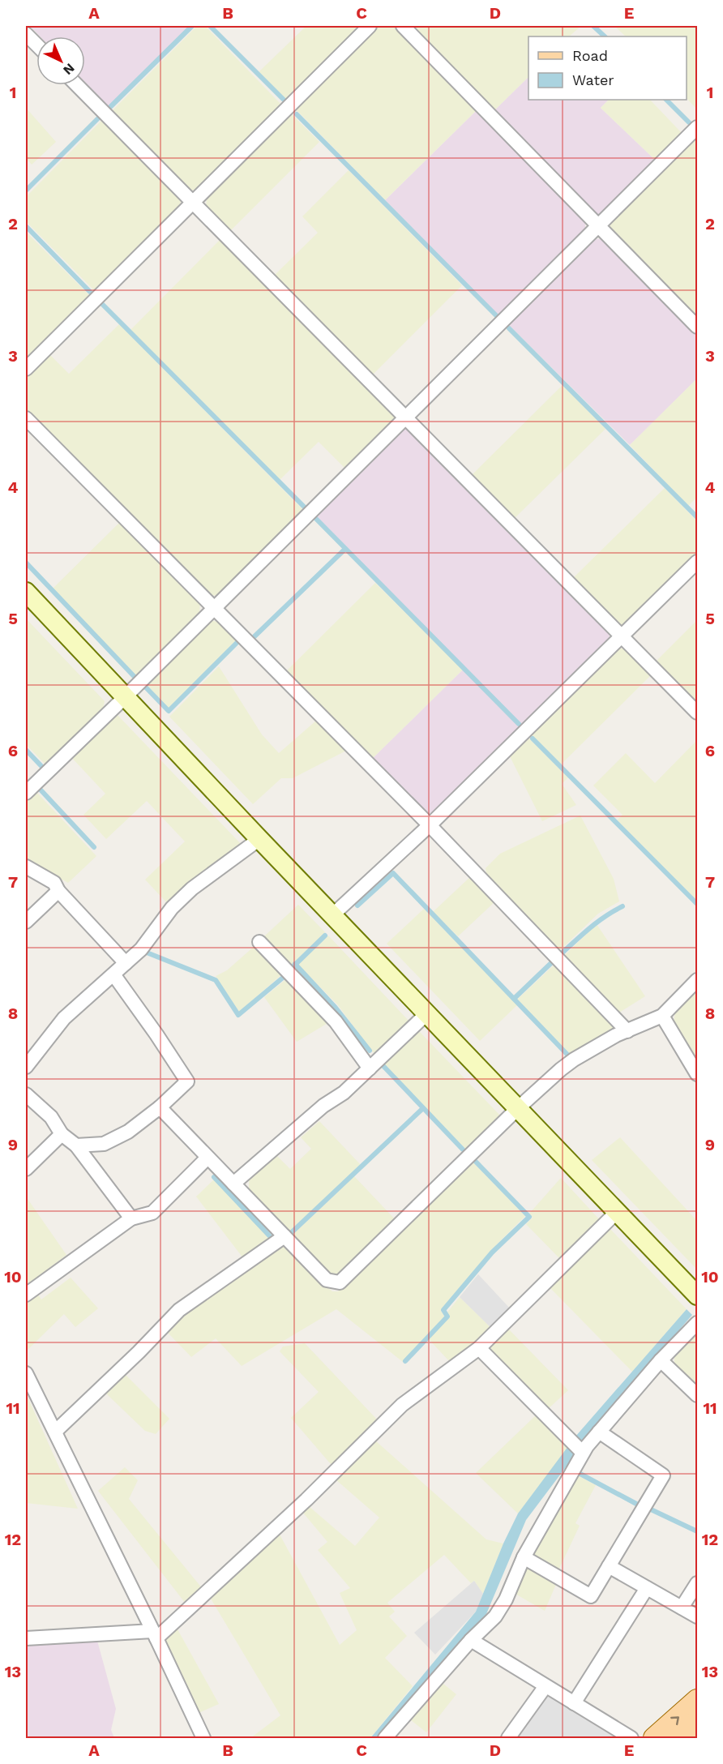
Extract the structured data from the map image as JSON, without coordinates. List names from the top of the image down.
{
  "legend": ["Road", "Water"],
  "north": "bottom right",
  "grid": {
    "columns": [
      "A",
      "B",
      "C",
      "D",
      "E"
    ],
    "rows": [
      "1",
      "2",
      "3",
      "4",
      "5",
      "6",
      "7",
      "8",
      "9",
      "10",
      "11",
      "12",
      "13"
    ]
  }
}
